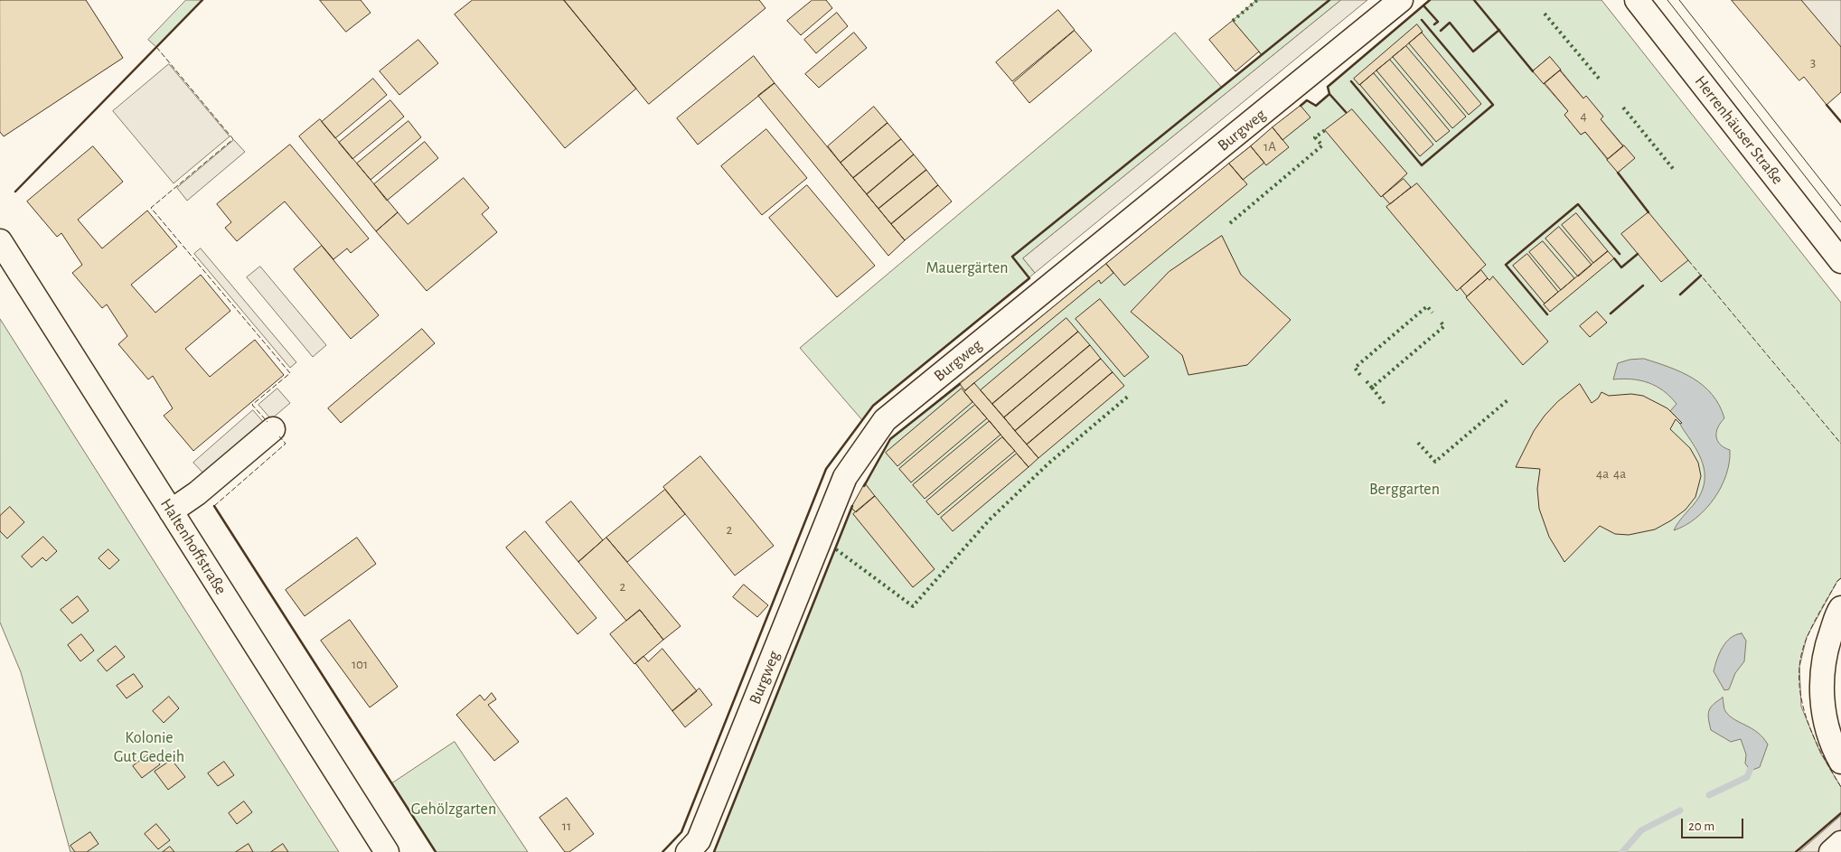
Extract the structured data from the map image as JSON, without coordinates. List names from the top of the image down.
{
  "streets": {
    "street": ["Burgweg", "Herrenhäuser Straße", "Haltenhoffstraße"]
  },
  "parks": [
    "Mauergärten",
    "Berggarten",
    "Kolonie Gut Gedeih",
    "Gehölzgarten"
  ],
  "house_numbers": [
    "3",
    "4",
    "1A",
    "4a",
    "4a",
    "2",
    "2",
    "101",
    "11"
  ],
  "scale_bar": "20 m"
}
